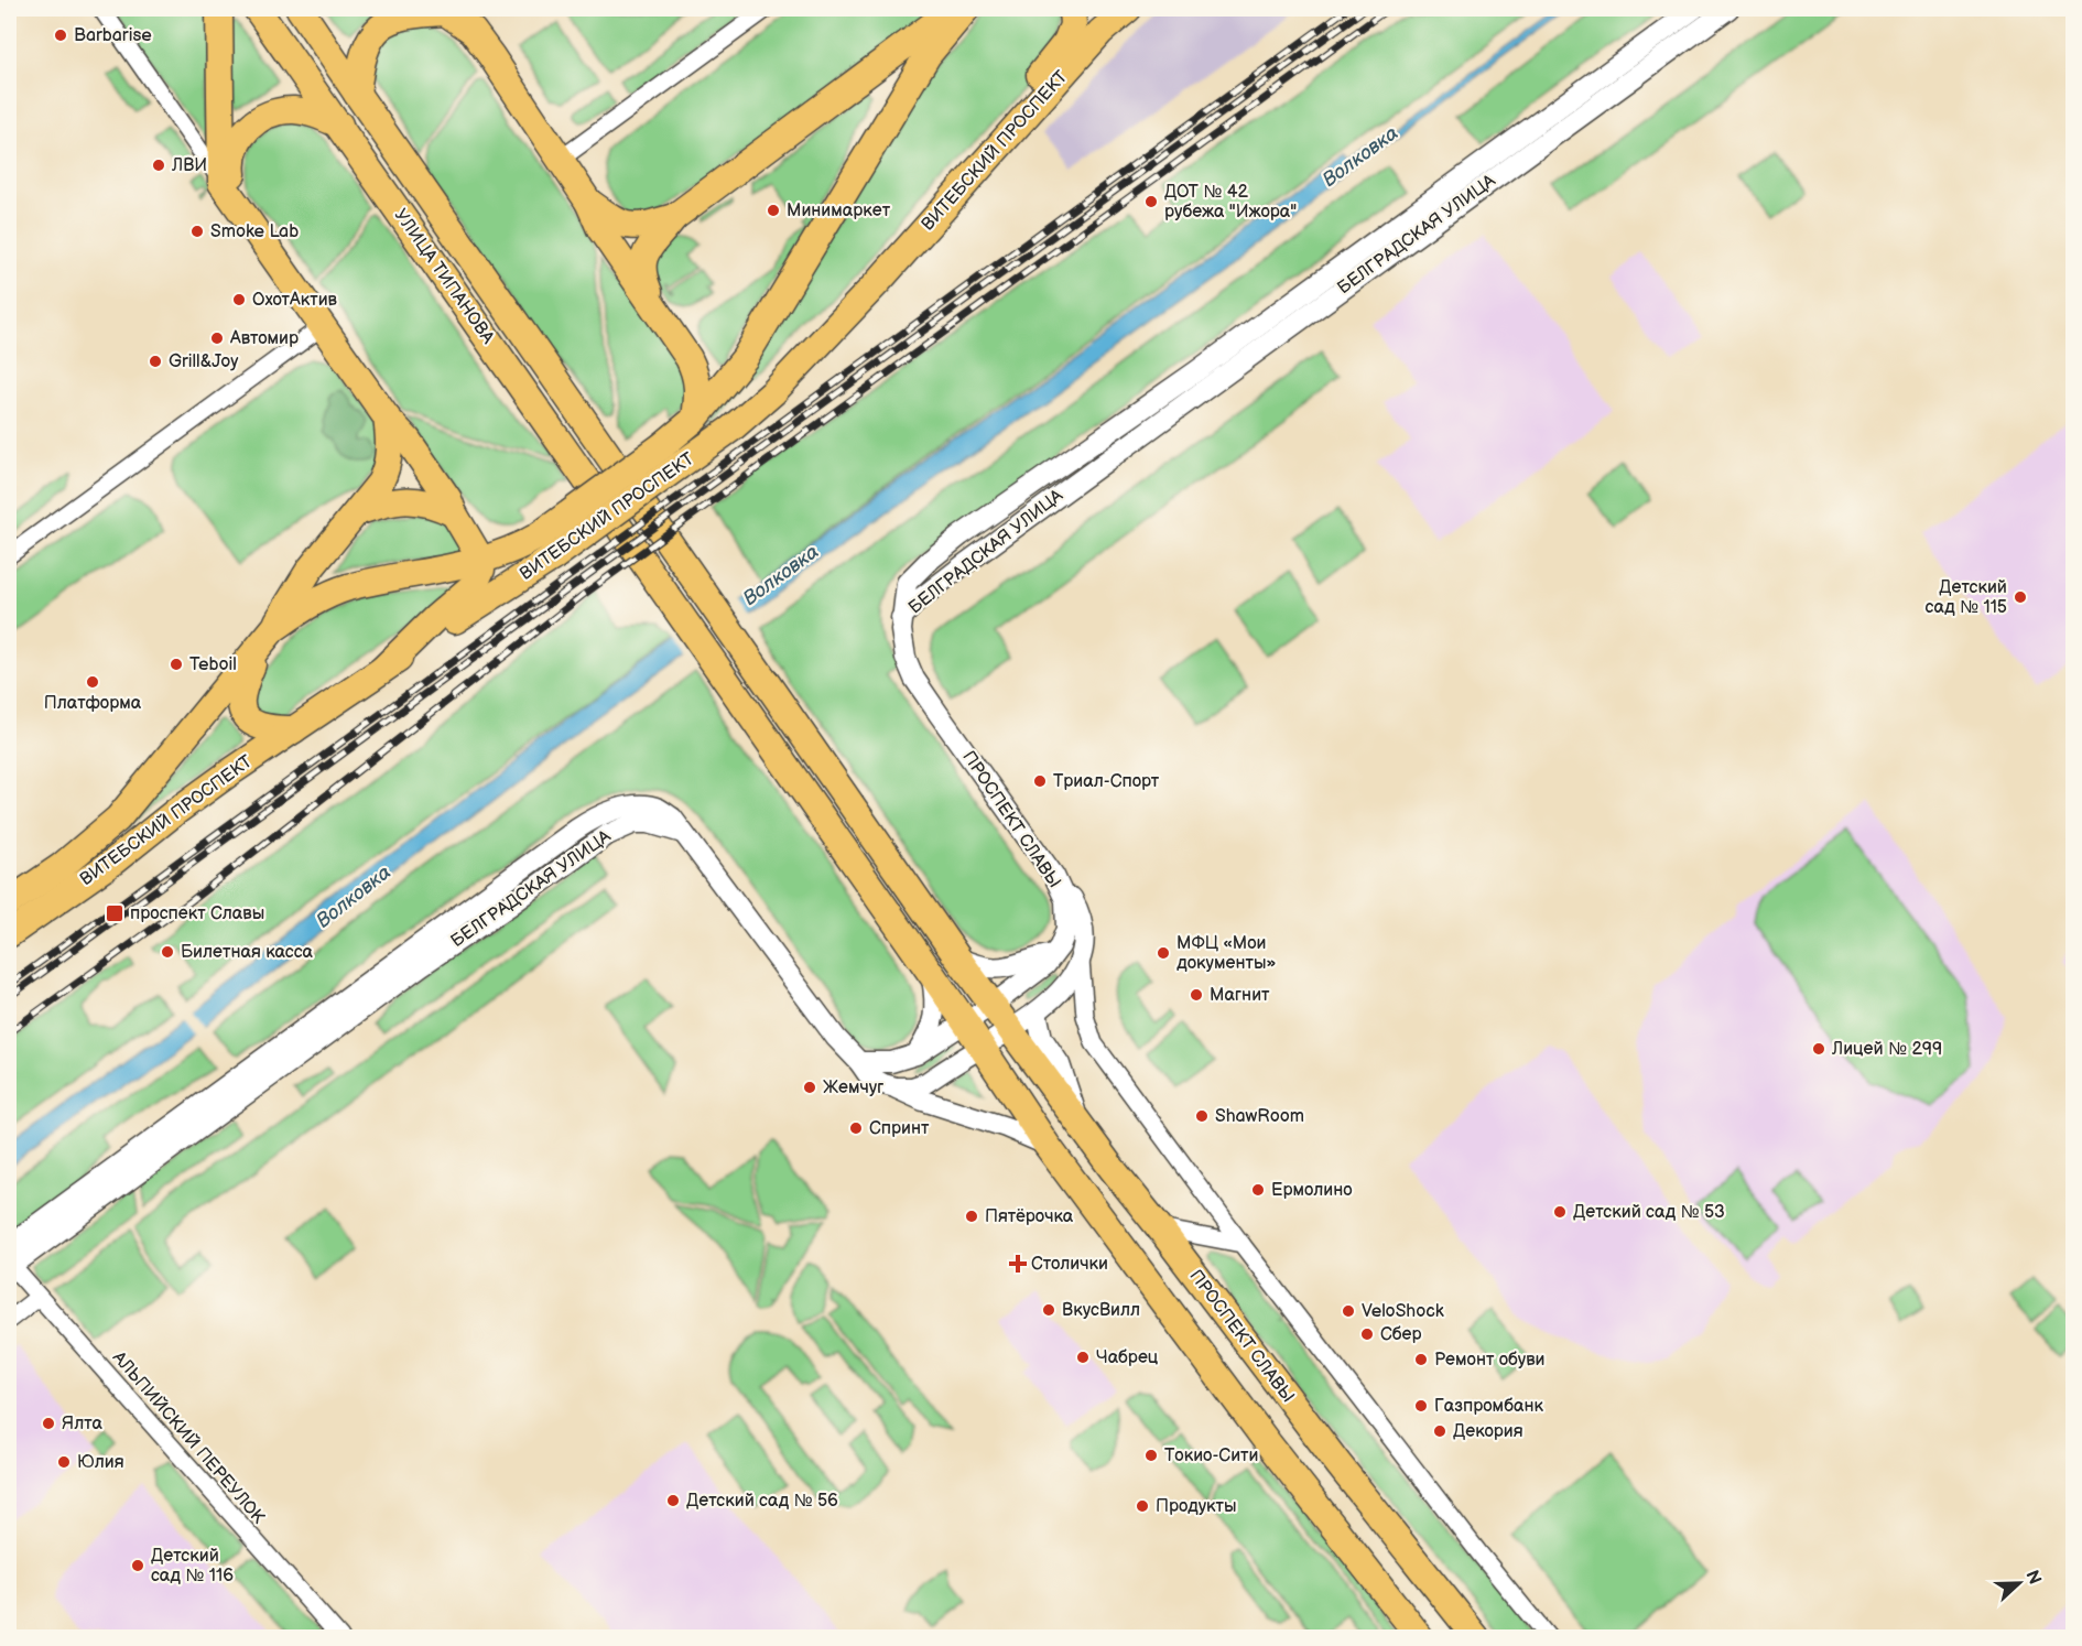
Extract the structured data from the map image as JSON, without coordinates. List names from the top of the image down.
{
  "streets": {
    "main road": ["ВИТЕБСКИЙ ПРОСПЕКТ", "УЛИЦА ТИПАНОВА", "ПРОСПЕКТ СЛАВЫ"],
    "street": ["БЕЛГРАДСКАЯ УЛИЦА", "АЛЬПИЙСКИЙ ПЕРЕУЛОК"]
  },
  "crossings": [
    ["БЕЛГРАДСКАЯ УЛИЦА", "ПРОСПЕКТ СЛАВЫ"],
    ["БЕЛГРАДСКАЯ УЛИЦА", "АЛЬПИЙСКИЙ ПЕРЕУЛОК"],
    ["УЛИЦА ТИПАНОВА", "ПРОСПЕКТ СЛАВЫ"]
  ],
  "water": ["Волковка"],
  "places": {
    "other": [
      "Barbarise",
      "ЛВИ",
      "ДОТ № 42 рубежа \"Ижора\"",
      "Минимаркет",
      "Smoke Lab",
      "ОхотАктив",
      "Автомир",
      "Grill&Joy",
      "Детский сад № 115",
      "Teboil",
      "Платформа",
      "Триал-Спорт",
      "Билетная касса",
      "МФЦ «Мои документы»",
      "Магнит",
      "Лицей № 299",
      "Жемчуг",
      "ShawRoom",
      "Спринт",
      "Ермолино",
      "Детский сад № 53",
      "Пятёрочка",
      "ВкусВилл",
      "VeloShock",
      "Сбер",
      "Чабрец",
      "Ремонт обуви",
      "Газпромбанк",
      "Ялта",
      "Декория",
      "Токио-Сити",
      "Юлия",
      "Детский сад № 56",
      "Продукты",
      "Детский сад № 116"
    ],
    "transit": ["проспект Славы"],
    "health": ["Столички"]
  },
  "north": "right"
}
